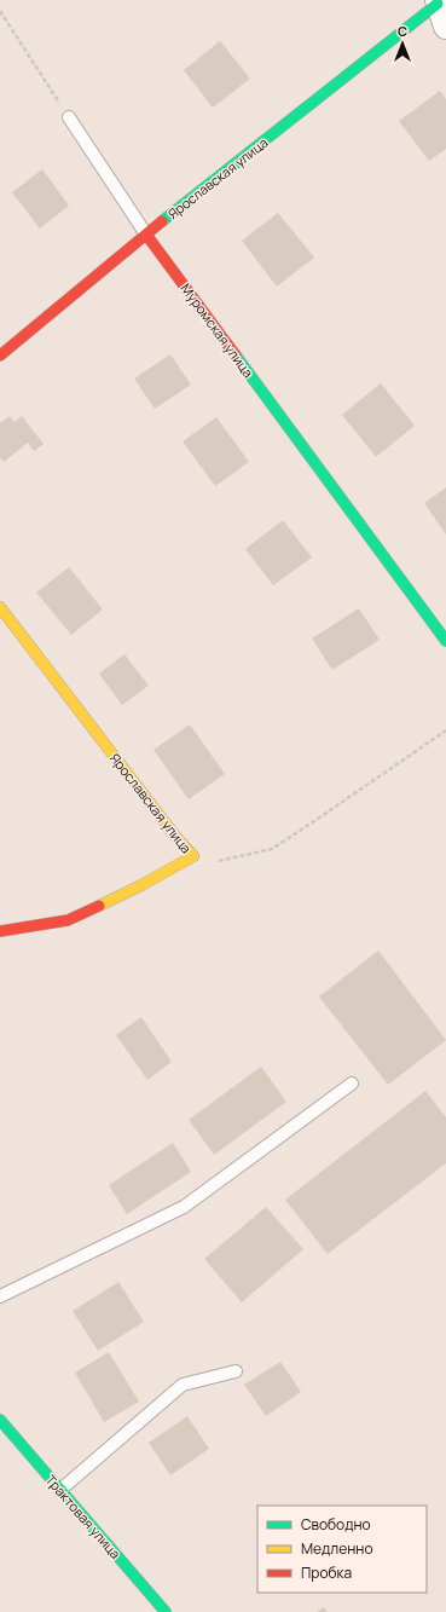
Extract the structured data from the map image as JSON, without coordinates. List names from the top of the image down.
{
  "streets": {
    "street": ["Ярославская улица", "Муромская улица", "Трактовая улица"]
  },
  "crossings": [
    ["Ярославская улица", "Муромская улица"]
  ],
  "legend": ["Свободно", "Медленно", "Пробка"],
  "north": "top"
}
